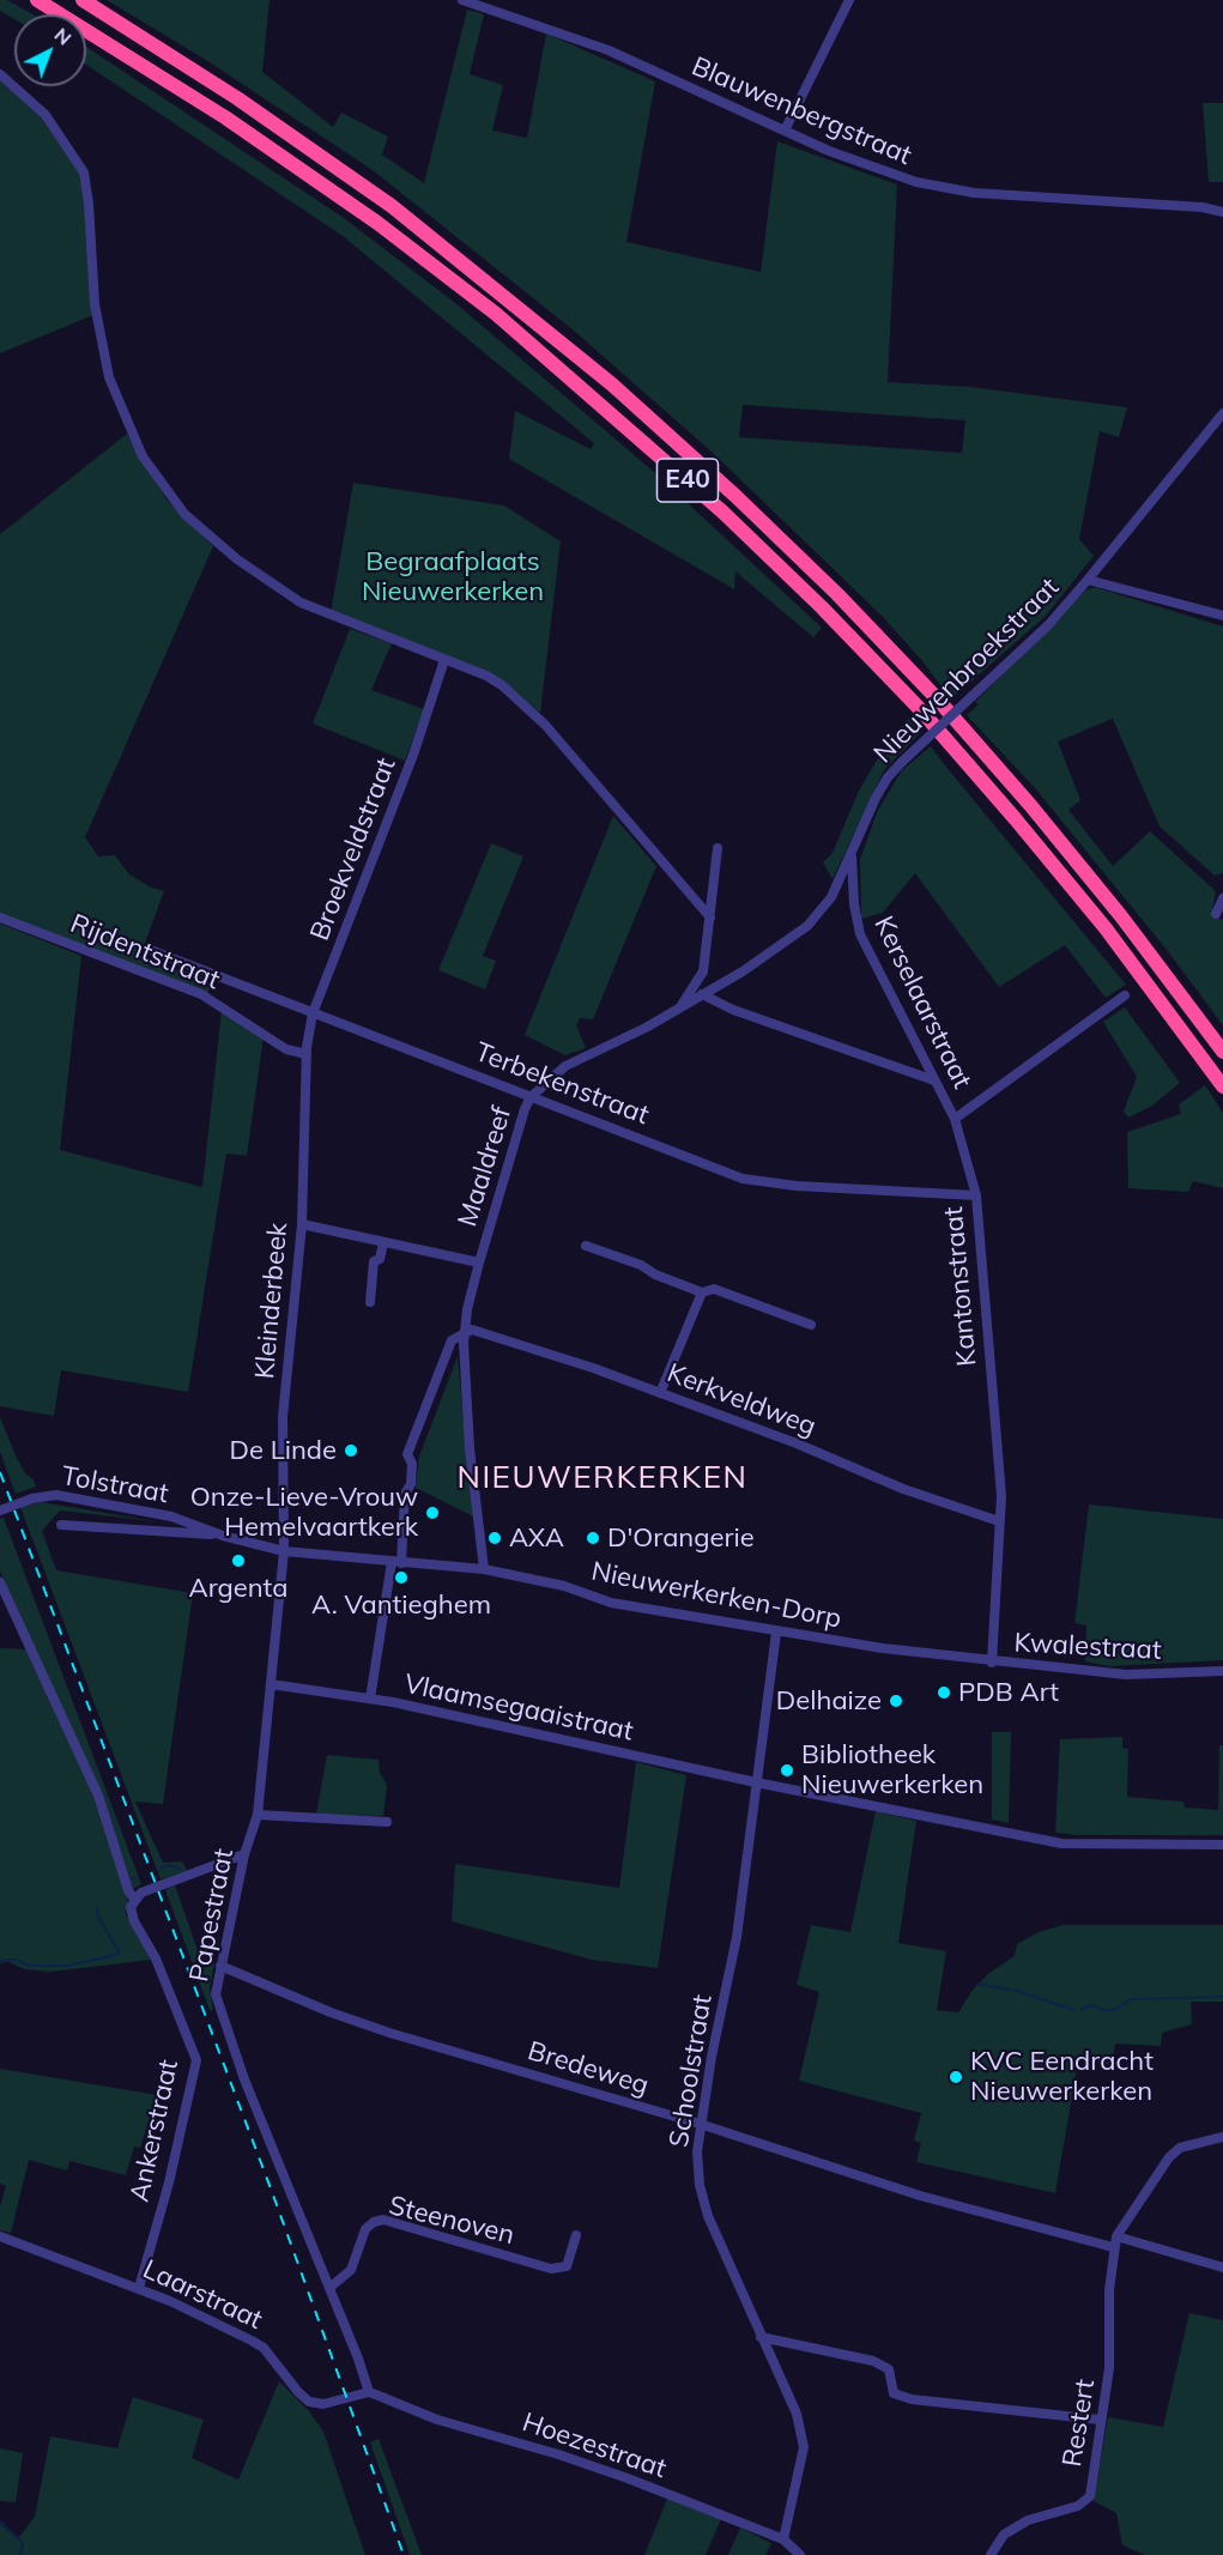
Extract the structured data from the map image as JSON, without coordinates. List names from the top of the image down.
{
  "streets": {
    "highway": ["E40"],
    "street": [
      "Blauwenbergstraat",
      "Nieuwenbroekstraat",
      "Broekveldstraat",
      "Rijdentstraat",
      "Kerselaarstraat",
      "Terbekenstraat",
      "Maaldreef",
      "Kantonstraat",
      "Kleinderbeek",
      "Kerkveldweg",
      "Tolstraat",
      "Nieuwerkerken-Dorp",
      "Kwalestraat",
      "Vlaamsegaaistraat",
      "Papestraat",
      "Bredeweg",
      "Schoolstraat",
      "Ankerstraat",
      "Steenoven",
      "Laarstraat",
      "Restert",
      "Hoezestraat"
    ]
  },
  "crossings": [
    ["Nieuwenbroekstraat", "Kerselaarstraat"],
    ["Nieuwenbroekstraat", "Maaldreef"],
    ["Broekveldstraat", "Rijdentstraat"],
    ["Broekveldstraat", "Terbekenstraat"],
    ["Broekveldstraat", "Kleinderbeek"],
    ["Rijdentstraat", "Kleinderbeek"],
    ["Kerselaarstraat", "Kantonstraat"],
    ["Terbekenstraat", "Maaldreef"],
    ["Terbekenstraat", "Kantonstraat"],
    ["Maaldreef", "Kerkveldweg"],
    ["Maaldreef", "Tolstraat"],
    ["Maaldreef", "Nieuwerkerken-Dorp"],
    ["Maaldreef", "Vlaamsegaaistraat"],
    ["Kantonstraat", "Kerkveldweg"],
    ["Kantonstraat", "Nieuwerkerken-Dorp"],
    ["Kantonstraat", "Kwalestraat"],
    ["Kleinderbeek", "Tolstraat"],
    ["Kleinderbeek", "Papestraat"],
    ["Tolstraat", "Nieuwerkerken-Dorp"],
    ["Tolstraat", "Papestraat"],
    ["Nieuwerkerken-Dorp", "Kwalestraat"],
    ["Nieuwerkerken-Dorp", "Schoolstraat"],
    ["Vlaamsegaaistraat", "Papestraat"],
    ["Vlaamsegaaistraat", "Schoolstraat"],
    ["Papestraat", "Bredeweg"],
    ["Papestraat", "Steenoven"],
    ["Papestraat", "Laarstraat"],
    ["Papestraat", "Hoezestraat"],
    ["Bredeweg", "Schoolstraat"],
    ["Bredeweg", "Restert"],
    ["Schoolstraat", "Hoezestraat"],
    ["Ankerstraat", "Laarstraat"],
    ["Laarstraat", "Hoezestraat"]
  ],
  "districts": ["NIEUWERKERKEN"],
  "parks": ["Begraafplaats Nieuwerkerken"],
  "places": [
    "De Linde",
    "Onze-Lieve-Vrouw Hemelvaartkerk",
    "AXA",
    "D'Orangerie",
    "Argenta",
    "A. Vantieghem",
    "PDB Art",
    "Delhaize",
    "Bibliotheek Nieuwerkerken",
    "KVC Eendracht Nieuwerkerken"
  ],
  "north": "top right"
}
